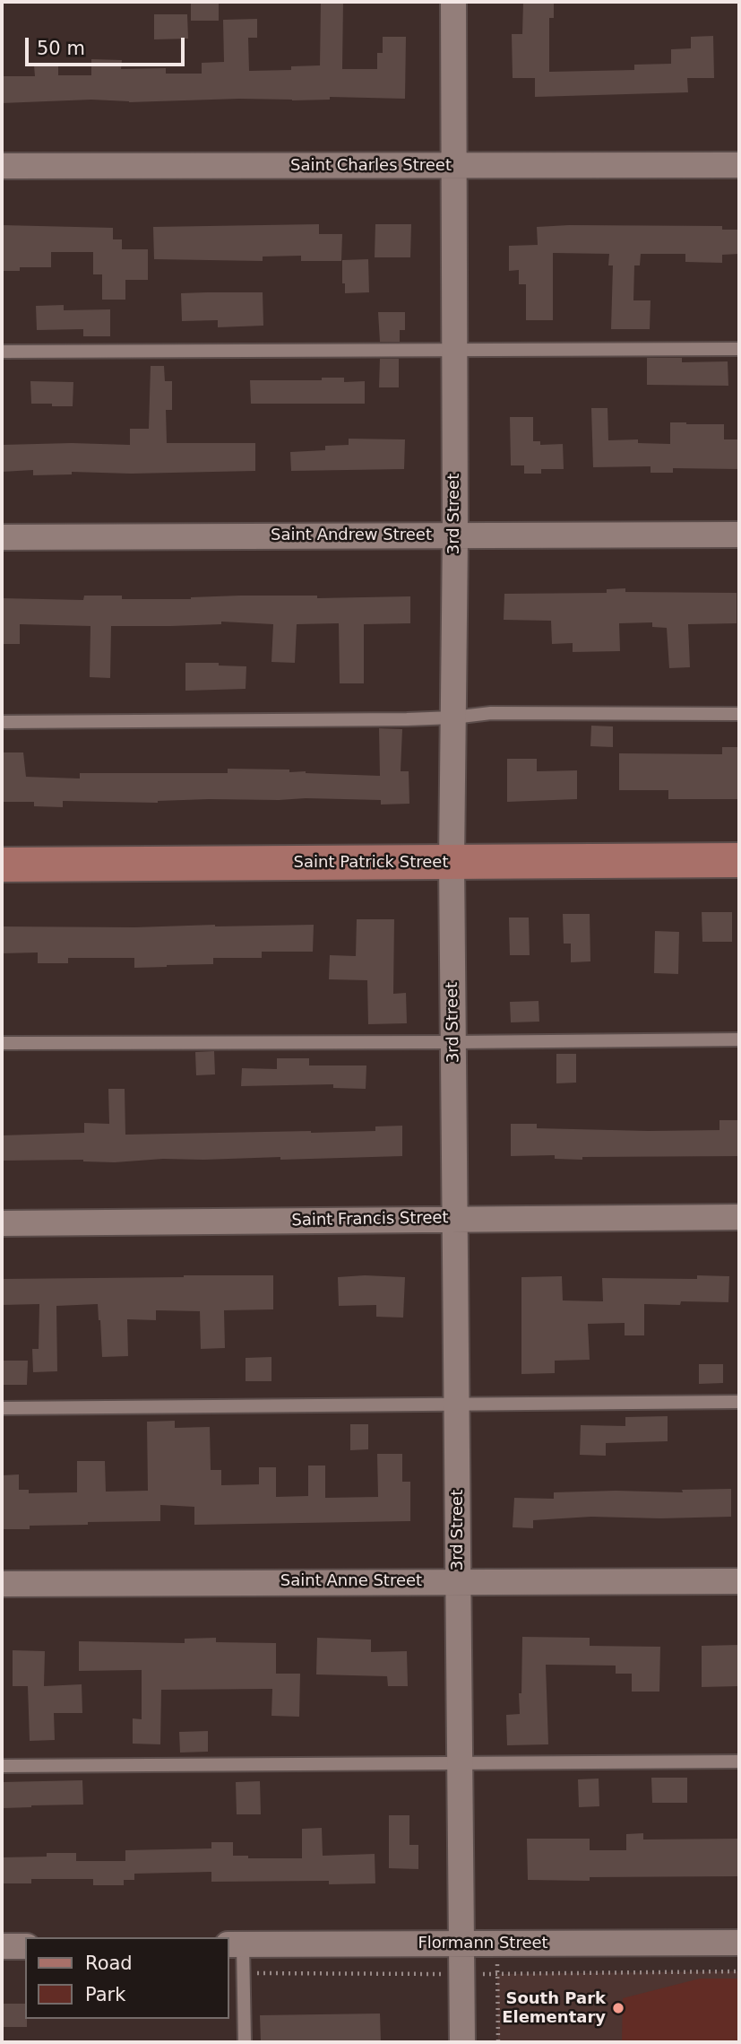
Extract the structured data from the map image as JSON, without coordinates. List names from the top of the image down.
{
  "streets": {
    "main road": ["Saint Patrick Street"],
    "street": [
      "Saint Charles Street",
      "3rd Street",
      "Saint Andrew Street",
      "Saint Francis Street",
      "Saint Anne Street",
      "Flormann Street"
    ]
  },
  "crossings": [
    ["Saint Charles Street", "3rd Street"],
    ["3rd Street", "Saint Andrew Street"],
    ["3rd Street", "Saint Patrick Street"],
    ["3rd Street", "Saint Francis Street"],
    ["3rd Street", "Saint Anne Street"],
    ["3rd Street", "Flormann Street"]
  ],
  "places": ["South Park Elementary"],
  "legend": ["Road", "Park"],
  "scale_bar": "50 m"
}
